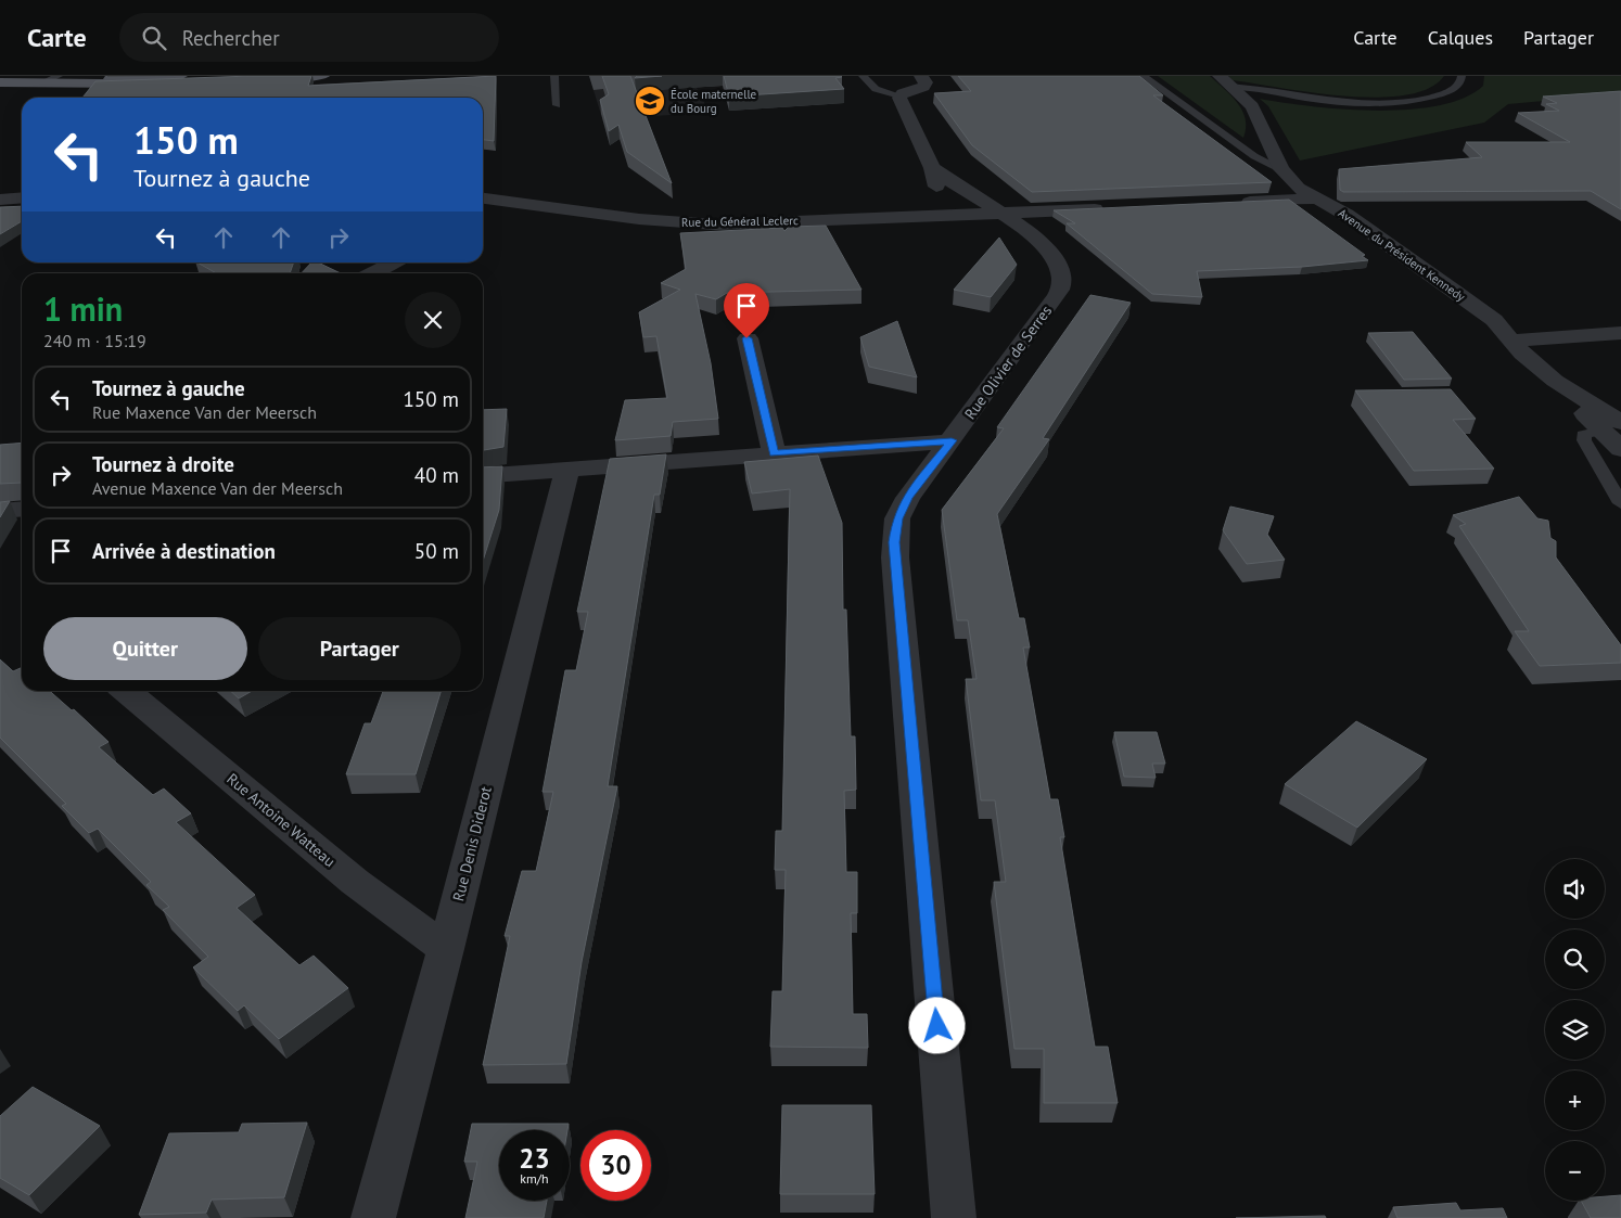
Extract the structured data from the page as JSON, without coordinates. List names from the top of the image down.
{
  "streets": {
    "street": [
      "Rue du Général Leclerc",
      "Avenue du Président Kennedy",
      "Rue Olivier de Serres",
      "Rue Antoine Watteau",
      "Rue Denis Diderot"
    ]
  },
  "crossings": [
    ["Rue du Général Leclerc", "Rue Olivier de Serres"],
    ["Rue Antoine Watteau", "Rue Denis Diderot"]
  ],
  "places": {
    "school or university": ["École maternelle du Bourg"]
  },
  "page": {
    "header": "Carte",
    "search": "Rechercher",
    "nav": ["Carte", "Calques", "Partager"],
    "turn": ["150 m", "Tournez à gauche"],
    "heading": ["1 min", "240 m · 15:19"],
    "list": [
      {
        "name": "Tournez à gauche",
        "note": "Rue Maxence Van der Meersch",
        "value": "150 m"
      },
      {
        "name": "Tournez à droite",
        "note": "Avenue Maxence Van der Meersch",
        "value": "40 m"
      },
      {
        "name": "Arrivée à destination",
        "value": "50 m"
      }
    ],
    "buttons": ["Quitter", "Partager"],
    "map_buttons": ["+", "−"],
    "speed": "23 km/h",
    "limit": "30"
  }
}
